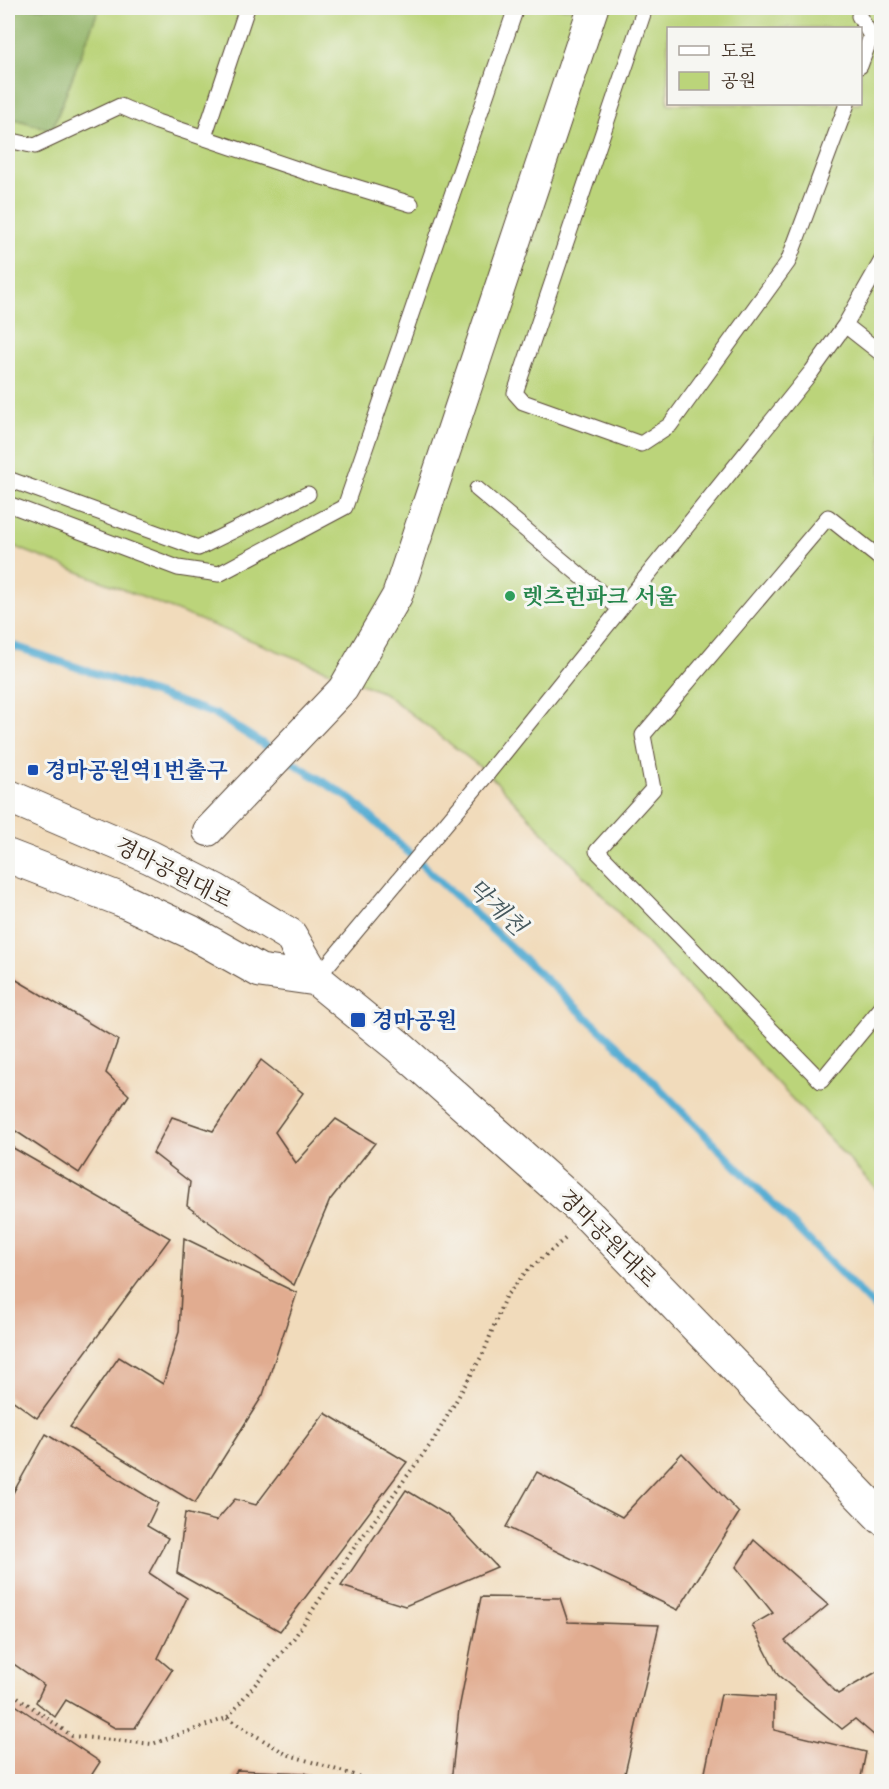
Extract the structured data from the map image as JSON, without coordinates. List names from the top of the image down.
{
  "streets": {
    "street": ["경마공원대로"]
  },
  "water": ["막계천"],
  "places": {
    "other": ["렛츠런파크 서울"],
    "transit": ["경마공원역1번출구", "경마공원"]
  },
  "legend": ["도로", "공원"]
}
